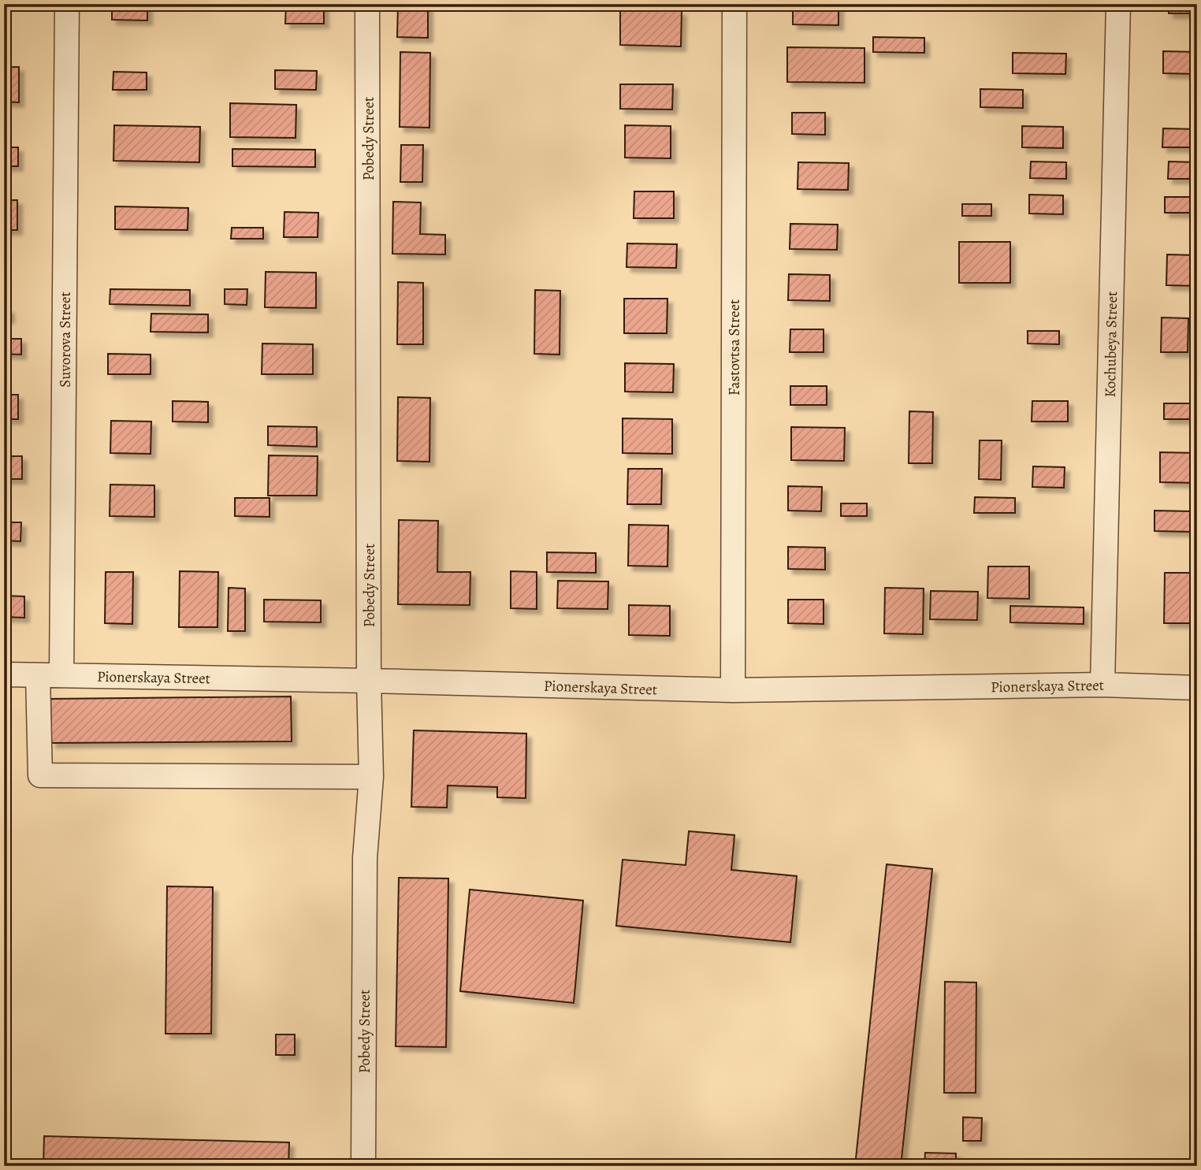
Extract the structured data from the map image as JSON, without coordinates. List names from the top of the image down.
{
  "streets": {
    "street": [
      "Pobedy Street",
      "Suvorova Street",
      "Kochubeya Street",
      "Fastovtsa Street",
      "Pionerskaya Street"
    ]
  },
  "crossings": [
    ["Pobedy Street", "Pionerskaya Street"],
    ["Suvorova Street", "Pionerskaya Street"],
    ["Kochubeya Street", "Pionerskaya Street"],
    ["Fastovtsa Street", "Pionerskaya Street"]
  ]
}
